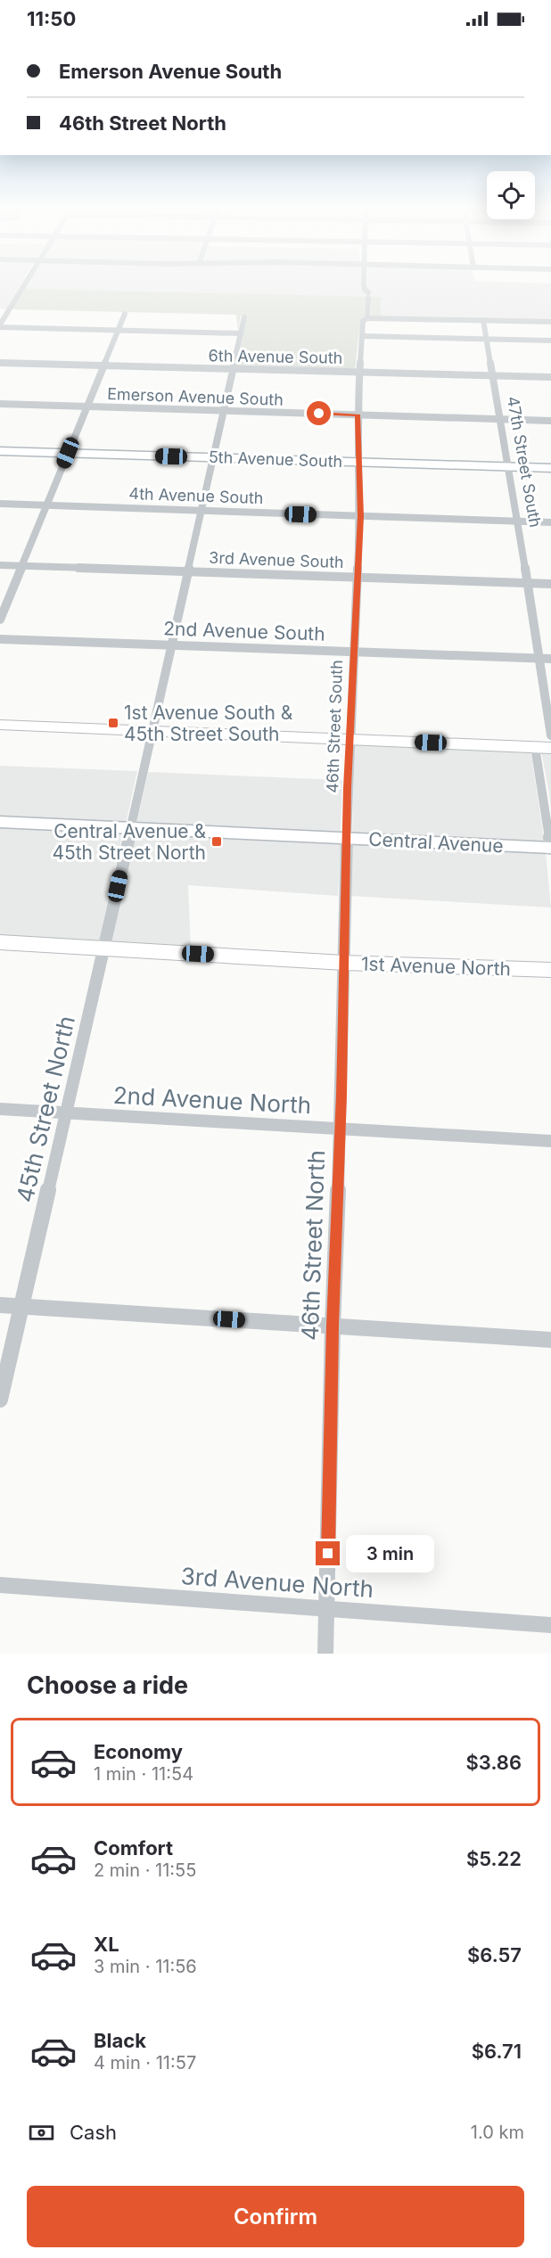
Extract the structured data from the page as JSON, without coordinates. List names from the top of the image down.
{
  "streets": {
    "main road": ["1st Avenue North"],
    "street": [
      "6th Avenue South",
      "Emerson Avenue South",
      "5th Avenue South",
      "47th Street South",
      "4th Avenue South",
      "3rd Avenue South",
      "2nd Avenue South",
      "46th Street South",
      "Central Avenue",
      "2nd Avenue North",
      "45th Street North",
      "46th Street North",
      "3rd Avenue North"
    ]
  },
  "crossings": [
    ["6th Avenue South", "47th Street South"],
    ["6th Avenue South", "46th Street South"],
    ["6th Avenue South", "45th Street North"],
    ["Emerson Avenue South", "47th Street South"],
    ["Emerson Avenue South", "46th Street South"],
    ["Emerson Avenue South", "45th Street North"],
    ["5th Avenue South", "47th Street South"],
    ["5th Avenue South", "46th Street South"],
    ["5th Avenue South", "45th Street North"],
    ["47th Street South", "4th Avenue South"],
    ["47th Street South", "3rd Avenue South"],
    ["47th Street South", "2nd Avenue South"],
    ["4th Avenue South", "46th Street South"],
    ["4th Avenue South", "45th Street North"],
    ["3rd Avenue South", "46th Street South"],
    ["3rd Avenue South", "45th Street North"],
    ["2nd Avenue South", "46th Street South"],
    ["2nd Avenue South", "45th Street North"],
    ["46th Street South", "Central Avenue"],
    ["46th Street South", "46th Street North"],
    ["Central Avenue", "45th Street North"],
    ["Central Avenue", "46th Street North"],
    ["1st Avenue North", "45th Street North"],
    ["1st Avenue North", "46th Street North"],
    ["2nd Avenue North", "45th Street North"],
    ["2nd Avenue North", "46th Street North"],
    ["46th Street North", "3rd Avenue North"]
  ],
  "places": {
    "transit": ["1st Avenue South & 45th Street South", "Central Avenue & 45th Street North"]
  },
  "page": {
    "status": "11:50",
    "banner": ["Emerson Avenue South", "46th Street North"],
    "bubble": "3 min",
    "heading": "Choose a ride",
    "list": [
      {
        "name": "Economy",
        "note": "1 min · 11:54",
        "value": "$3.86"
      },
      {
        "name": "Comfort",
        "note": "2 min · 11:55",
        "value": "$5.22"
      },
      {
        "name": "XL",
        "note": "3 min · 11:56",
        "value": "$6.57"
      },
      {
        "name": "Black",
        "note": "4 min · 11:57",
        "value": "$6.71"
      }
    ],
    "pay": ["Cash", "1.0 km"],
    "buttons": "Confirm"
  }
}
